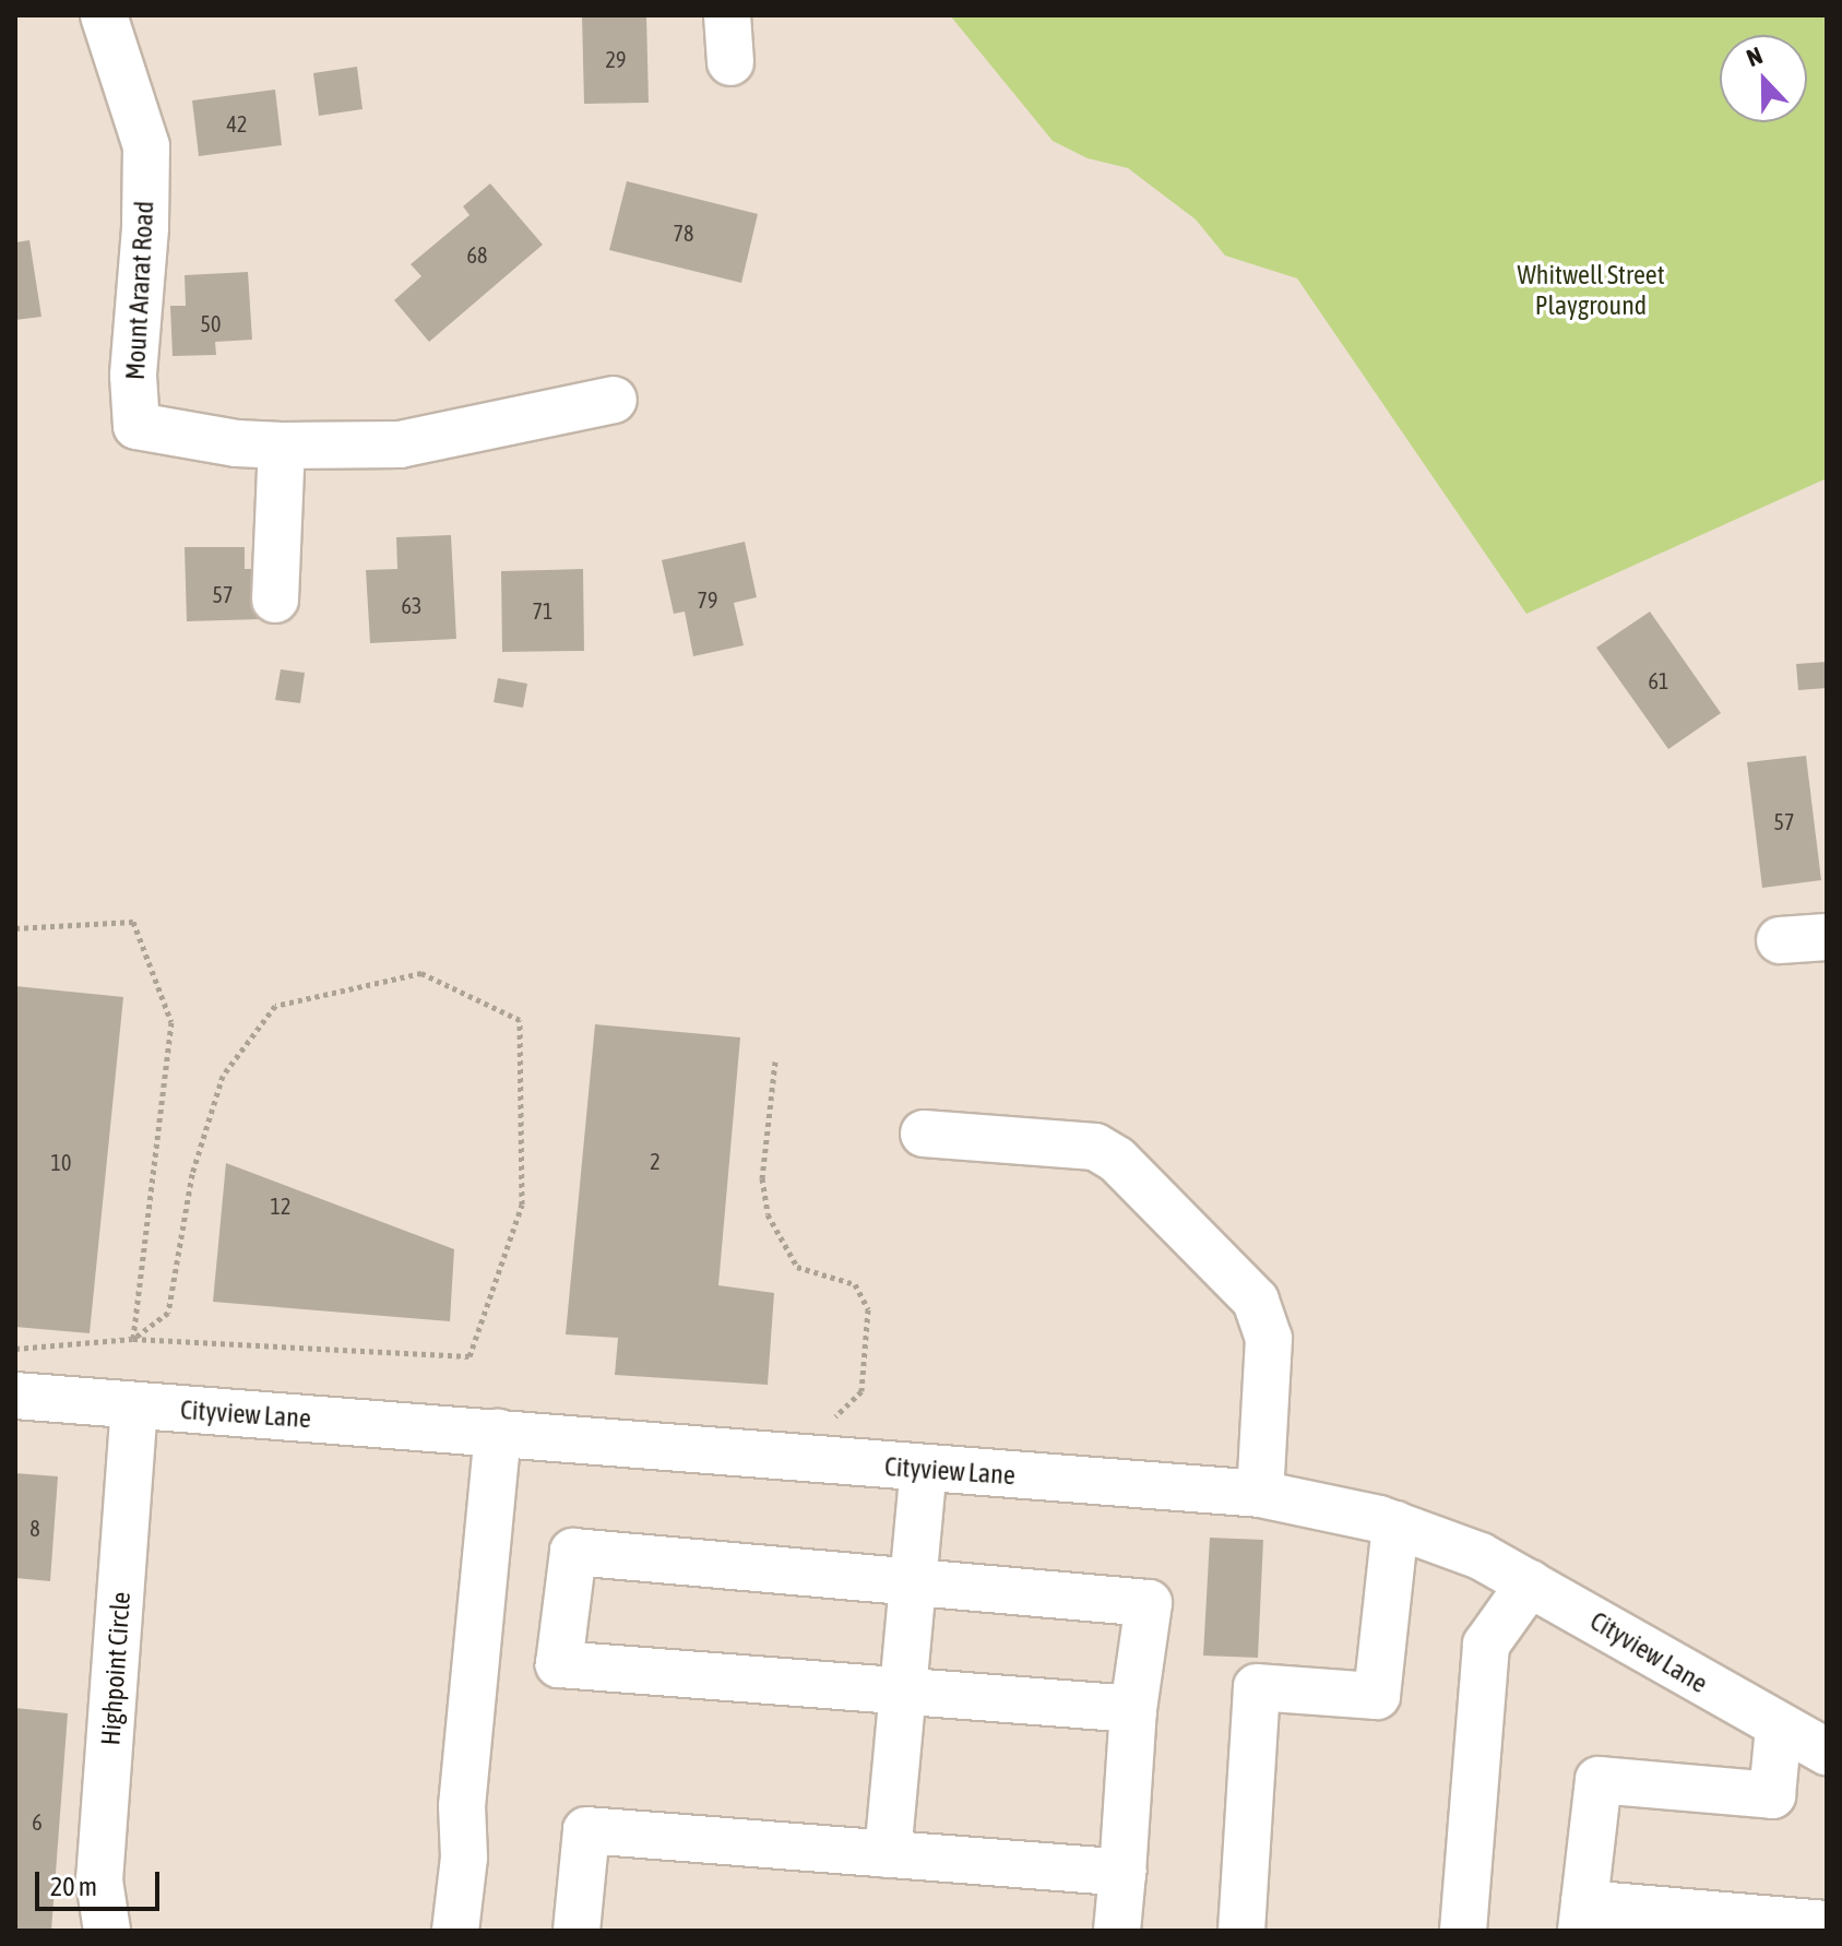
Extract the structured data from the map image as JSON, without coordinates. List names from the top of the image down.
{
  "streets": {
    "street": ["Mount Ararat Road", "Cityview Lane", "Highpoint Circle"]
  },
  "crossings": [
    ["Cityview Lane", "Highpoint Circle"]
  ],
  "parks": ["Whitwell Street Playground"],
  "house_numbers": [
    "29",
    "42",
    "78",
    "68",
    "50",
    "57",
    "79",
    "63",
    "71",
    "61",
    "57",
    "2",
    "10",
    "12",
    "8",
    "6"
  ],
  "scale_bar": "20 m",
  "north": "top"
}
